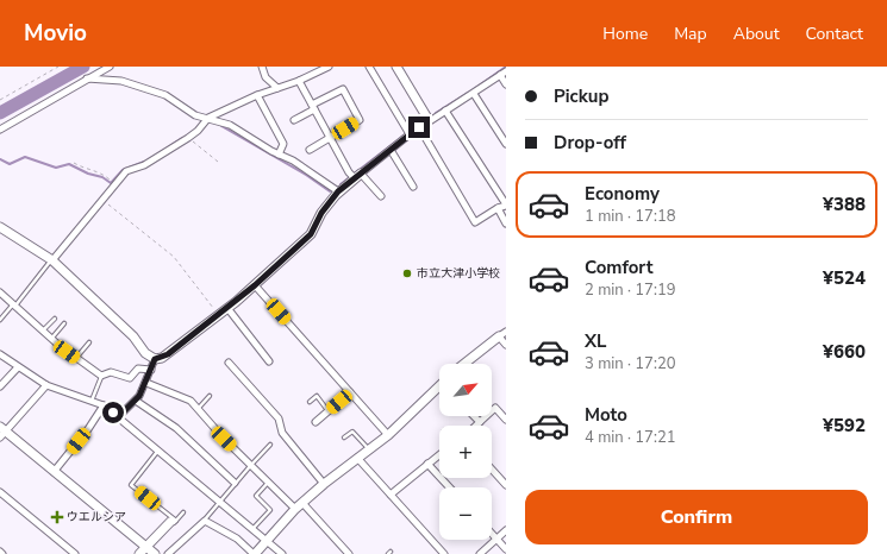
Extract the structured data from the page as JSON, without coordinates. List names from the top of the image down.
{
  "places": {
    "other": ["市立大津小学校"],
    "health": ["ウエルシア"]
  },
  "north": "top right",
  "page": {
    "header": "Movio",
    "nav": [
      "Home",
      "Map",
      "About",
      "Contact"
    ],
    "banner": ["Pickup", "Drop-off"],
    "list": [
      {
        "name": "Economy",
        "note": "1 min · 17:18",
        "value": "¥388"
      },
      {
        "name": "Comfort",
        "note": "2 min · 17:19",
        "value": "¥524"
      },
      {
        "name": "XL",
        "note": "3 min · 17:20",
        "value": "¥660"
      },
      {
        "name": "Moto",
        "note": "4 min · 17:21",
        "value": "¥592"
      }
    ],
    "map_buttons": ["+", "−"],
    "buttons": "Confirm"
  }
}
